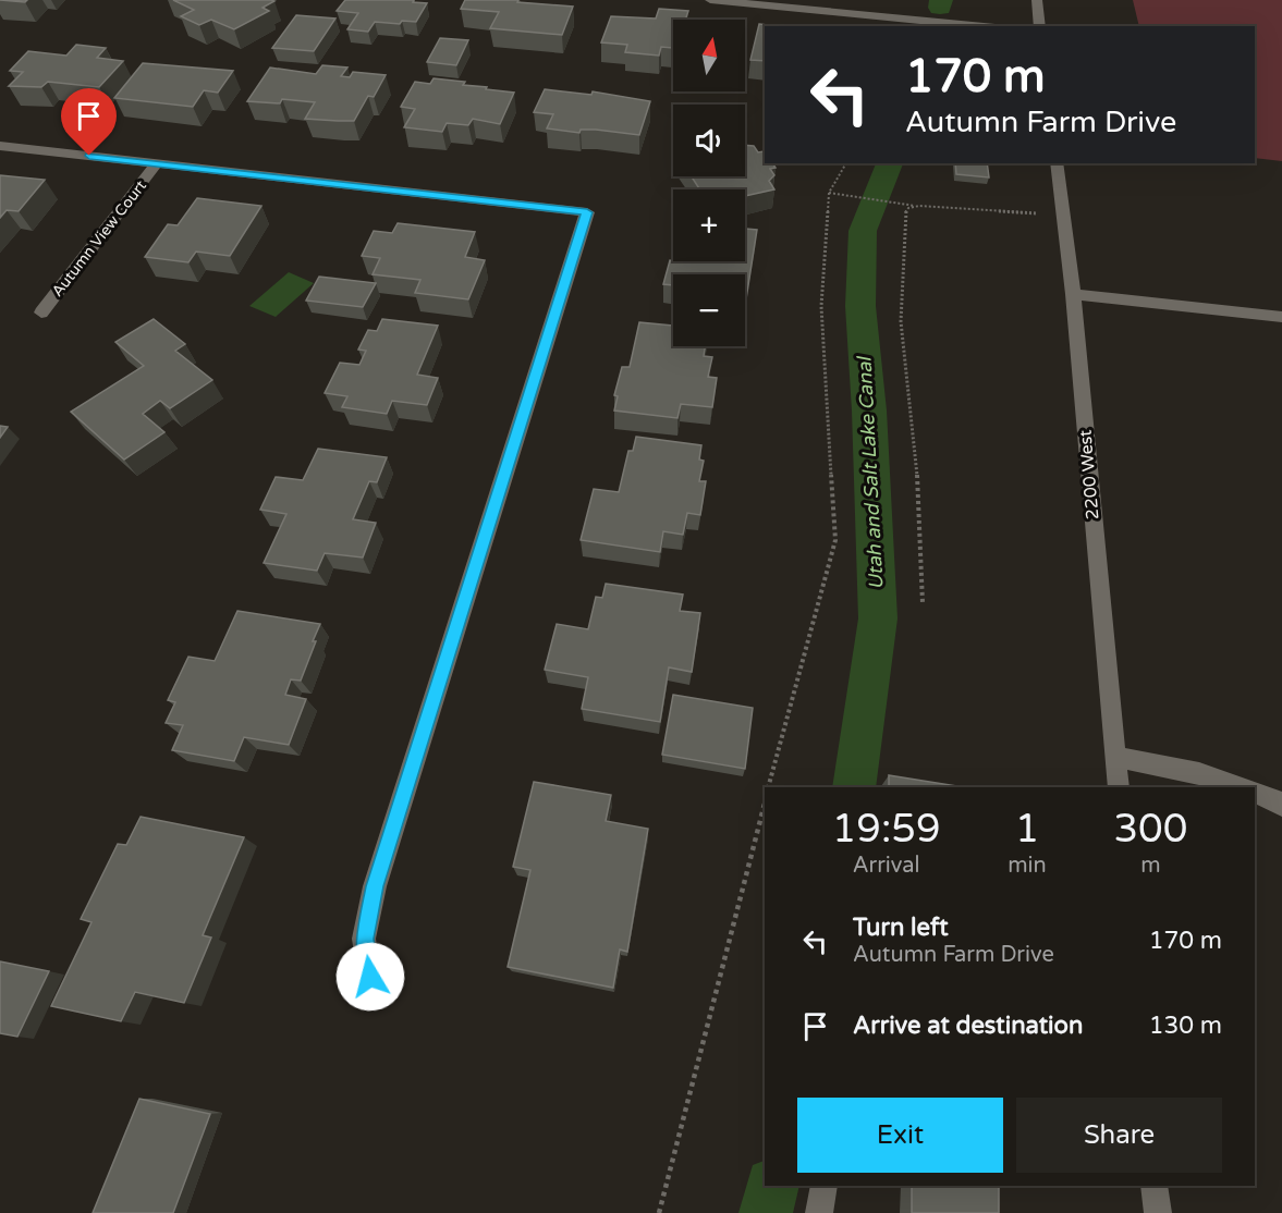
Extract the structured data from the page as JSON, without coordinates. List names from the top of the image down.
{
  "streets": {
    "street": ["Autumn View Court", "2200 West"]
  },
  "water": ["Utah and Salt Lake Canal"],
  "north": "top",
  "page": {
    "map_buttons": ["+", "−"],
    "turn": ["170 m", "Autumn Farm Drive"],
    "eta": [
      "19:59",
      "Arrival",
      "1",
      "min",
      "300",
      "m"
    ],
    "list": [
      {
        "name": "Turn left",
        "note": "Autumn Farm Drive",
        "value": "170 m"
      },
      {
        "name": "Arrive at destination",
        "value": "130 m"
      }
    ],
    "buttons": ["Exit", "Share"]
  }
}
